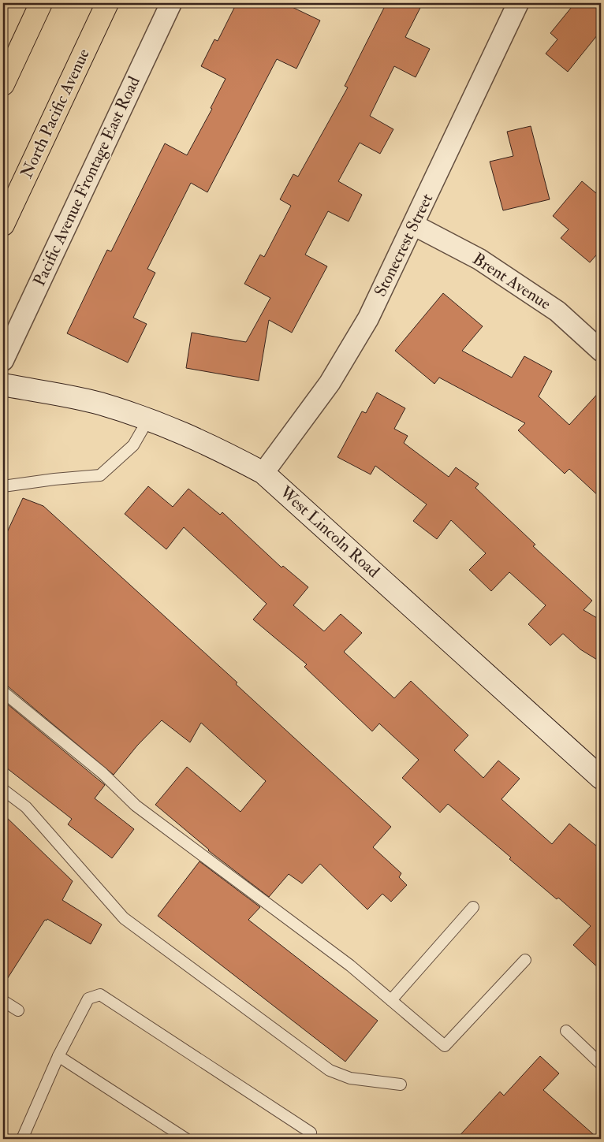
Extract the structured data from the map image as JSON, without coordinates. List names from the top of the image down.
{
  "streets": {
    "main road": ["North Pacific Avenue"],
    "street": [
      "Pacific Avenue Frontage East Road",
      "Stonecrest Street",
      "Brent Avenue",
      "West Lincoln Road"
    ]
  },
  "crossings": [
    ["Stonecrest Street", "Brent Avenue"],
    ["Stonecrest Street", "West Lincoln Road"]
  ]
}
